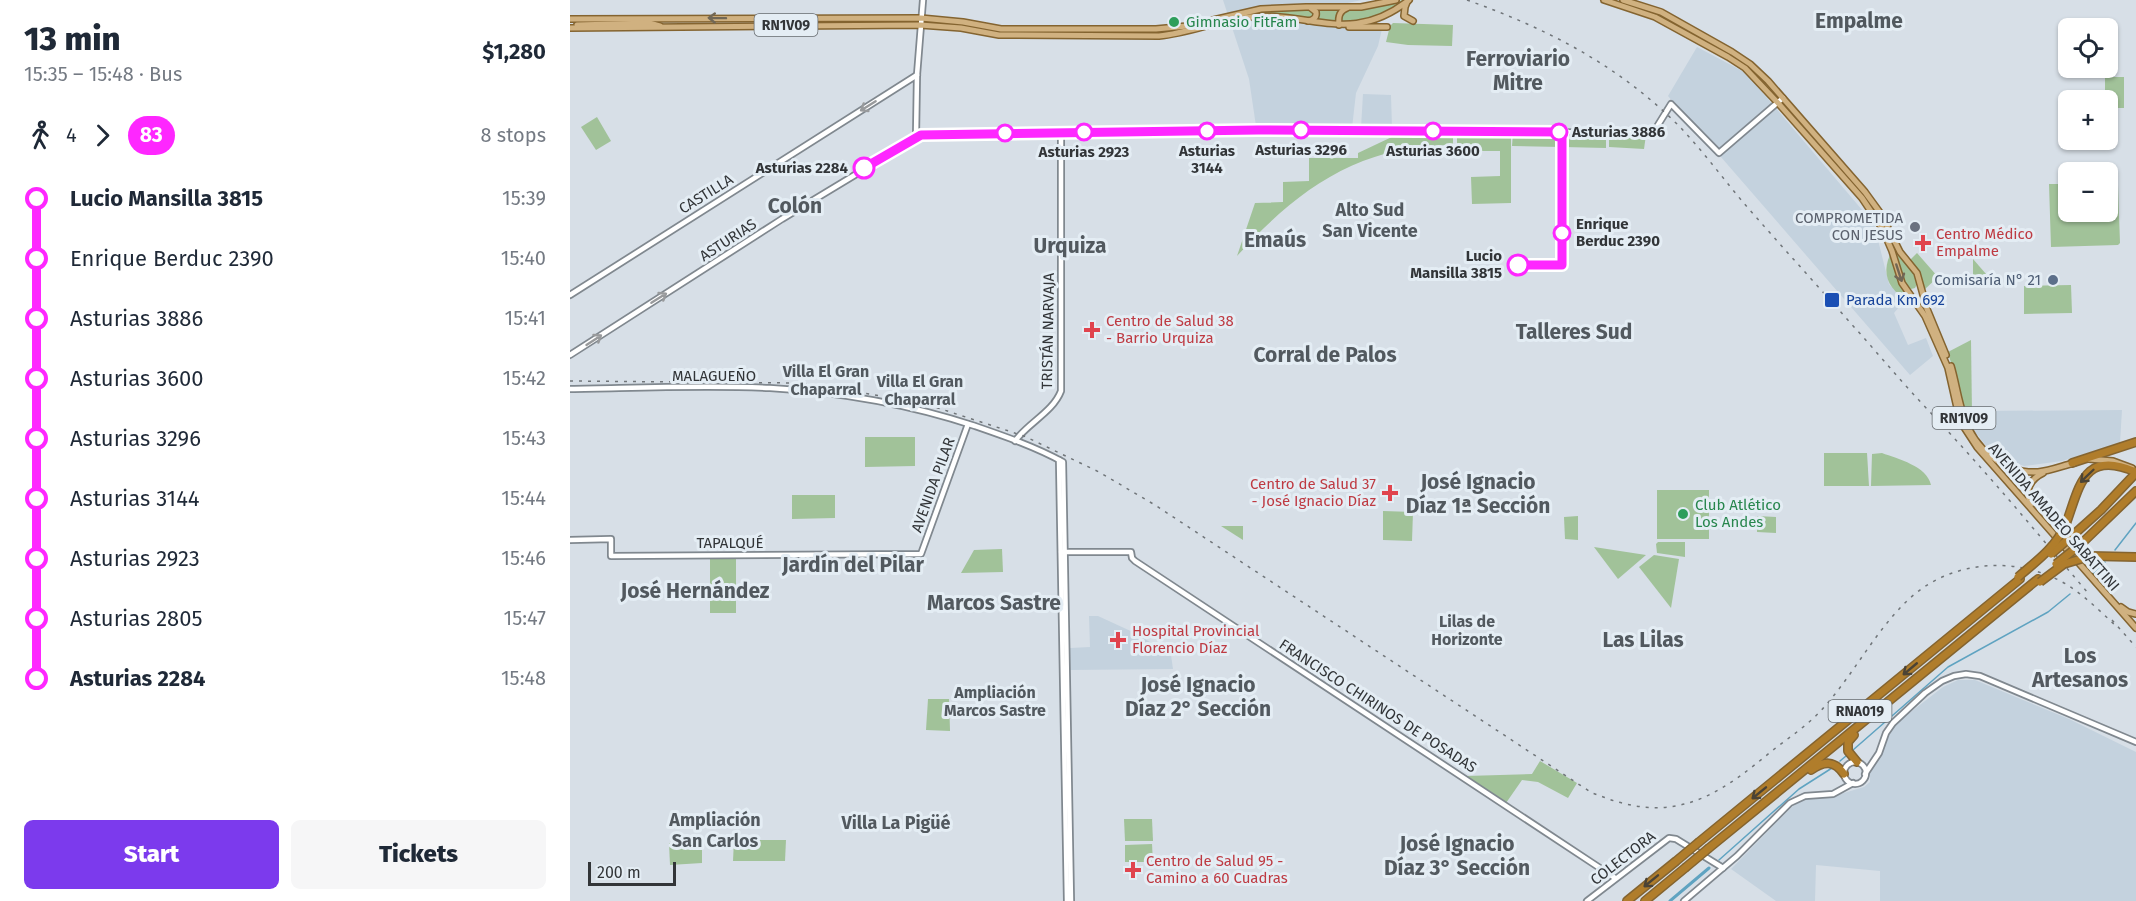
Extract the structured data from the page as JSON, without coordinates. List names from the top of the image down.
{
  "streets": {
    "highway": ["RNA019"],
    "main road": [
      "RN1V09",
      "CASTILLA",
      "ASTURIAS",
      "TRISTÁN NARVAJA",
      "MALAGUEÑO",
      "AVENIDA PILAR",
      "AVENIDA AMADEO SABATTINI",
      "TAPALQUÉ",
      "FRANCISCO CHIRINOS DE POSADAS",
      "COLECTORA"
    ]
  },
  "crossings": [
    ["TRISTÁN NARVAJA", "MALAGUEÑO"],
    ["MALAGUEÑO", "AVENIDA PILAR"],
    ["MALAGUEÑO", "FRANCISCO CHIRINOS DE POSADAS"],
    ["AVENIDA PILAR", "TAPALQUÉ"],
    ["AVENIDA AMADEO SABATTINI", "RNA019"],
    ["FRANCISCO CHIRINOS DE POSADAS", "COLECTORA"]
  ],
  "one_way": ["CASTILLA", "ASTURIAS"],
  "districts": [
    "Empalme",
    "Ferroviario Mitre",
    "Colón",
    "Alto Sud San Vicente",
    "Emaús",
    "Urquiza",
    "Talleres Sud",
    "Corral de Palos",
    "Villa El Gran Chaparral",
    "Villa El Gran Chaparral",
    "José Ignacio Díaz 1ª Sección",
    "Jardín del Pilar",
    "José Hernández",
    "Marcos Sastre",
    "Lilas de Horizonte",
    "Las Lilas",
    "Los Artesanos",
    "José Ignacio Díaz 2° Sección",
    "Ampliación Marcos Sastre",
    "Ampliación San Carlos",
    "Villa La Pigüé",
    "José Ignacio Díaz 3° Sección"
  ],
  "places": {
    "other": [
      "Gimnasio FitFam",
      "Asturias 3296",
      "Asturias 3144",
      "Asturias 3600",
      "Asturias 2923",
      "Asturias 3886",
      "Asturias 2284",
      "COMPROMETIDA CON JESUS",
      "Enrique Berduc 2390",
      "Lucio Mansilla 3815",
      "Comisaría N° 21",
      "Club Atlético Los Andes"
    ],
    "health": [
      "Centro Médico Empalme",
      "Centro de Salud 38 - Barrio Urquiza",
      "Centro de Salud 37 - José Ignacio Díaz",
      "Hospital Provincial Florencio Díaz",
      "Centro de Salud 95 - Camino a 60 Cuadras"
    ],
    "transit": ["Parada Km 692"]
  },
  "lines": ["bus line 83"],
  "scale_bar": "200 m",
  "page": {
    "heading": ["13 min", "15:35 – 15:48 · Bus", "$1,280"],
    "map_buttons": ["+", "−"],
    "legs": ["4", "83", "8 stops"],
    "list": [
      {
        "name": "Lucio Mansilla 3815",
        "value": "15:39"
      },
      {
        "name": "Enrique Berduc 2390",
        "value": "15:40"
      },
      {
        "name": "Asturias 3886",
        "value": "15:41"
      },
      {
        "name": "Asturias 3600",
        "value": "15:42"
      },
      {
        "name": "Asturias 3296",
        "value": "15:43"
      },
      {
        "name": "Asturias 3144",
        "value": "15:44"
      },
      {
        "name": "Asturias 2923",
        "value": "15:46"
      },
      {
        "name": "Asturias 2805",
        "value": "15:47"
      },
      {
        "name": "Asturias 2284",
        "value": "15:48"
      }
    ],
    "buttons": ["Start", "Tickets"],
    "scale": "200 m"
  }
}
